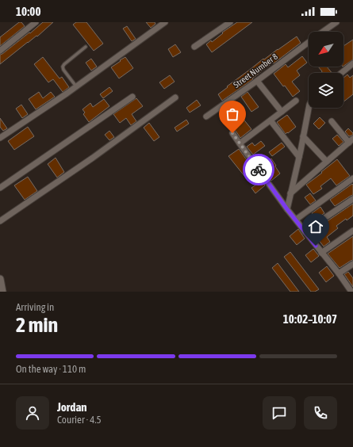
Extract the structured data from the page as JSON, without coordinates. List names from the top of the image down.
{
  "streets": {
    "street": ["Street Number 8"]
  },
  "north": "bottom left",
  "page": {
    "status": "10:00",
    "heading": ["2 min", "Arriving in", "10:02–10:07"],
    "panel": ["Jordan", "Courier · 4.5"],
    "bar": "On the way · 110 m"
  }
}
